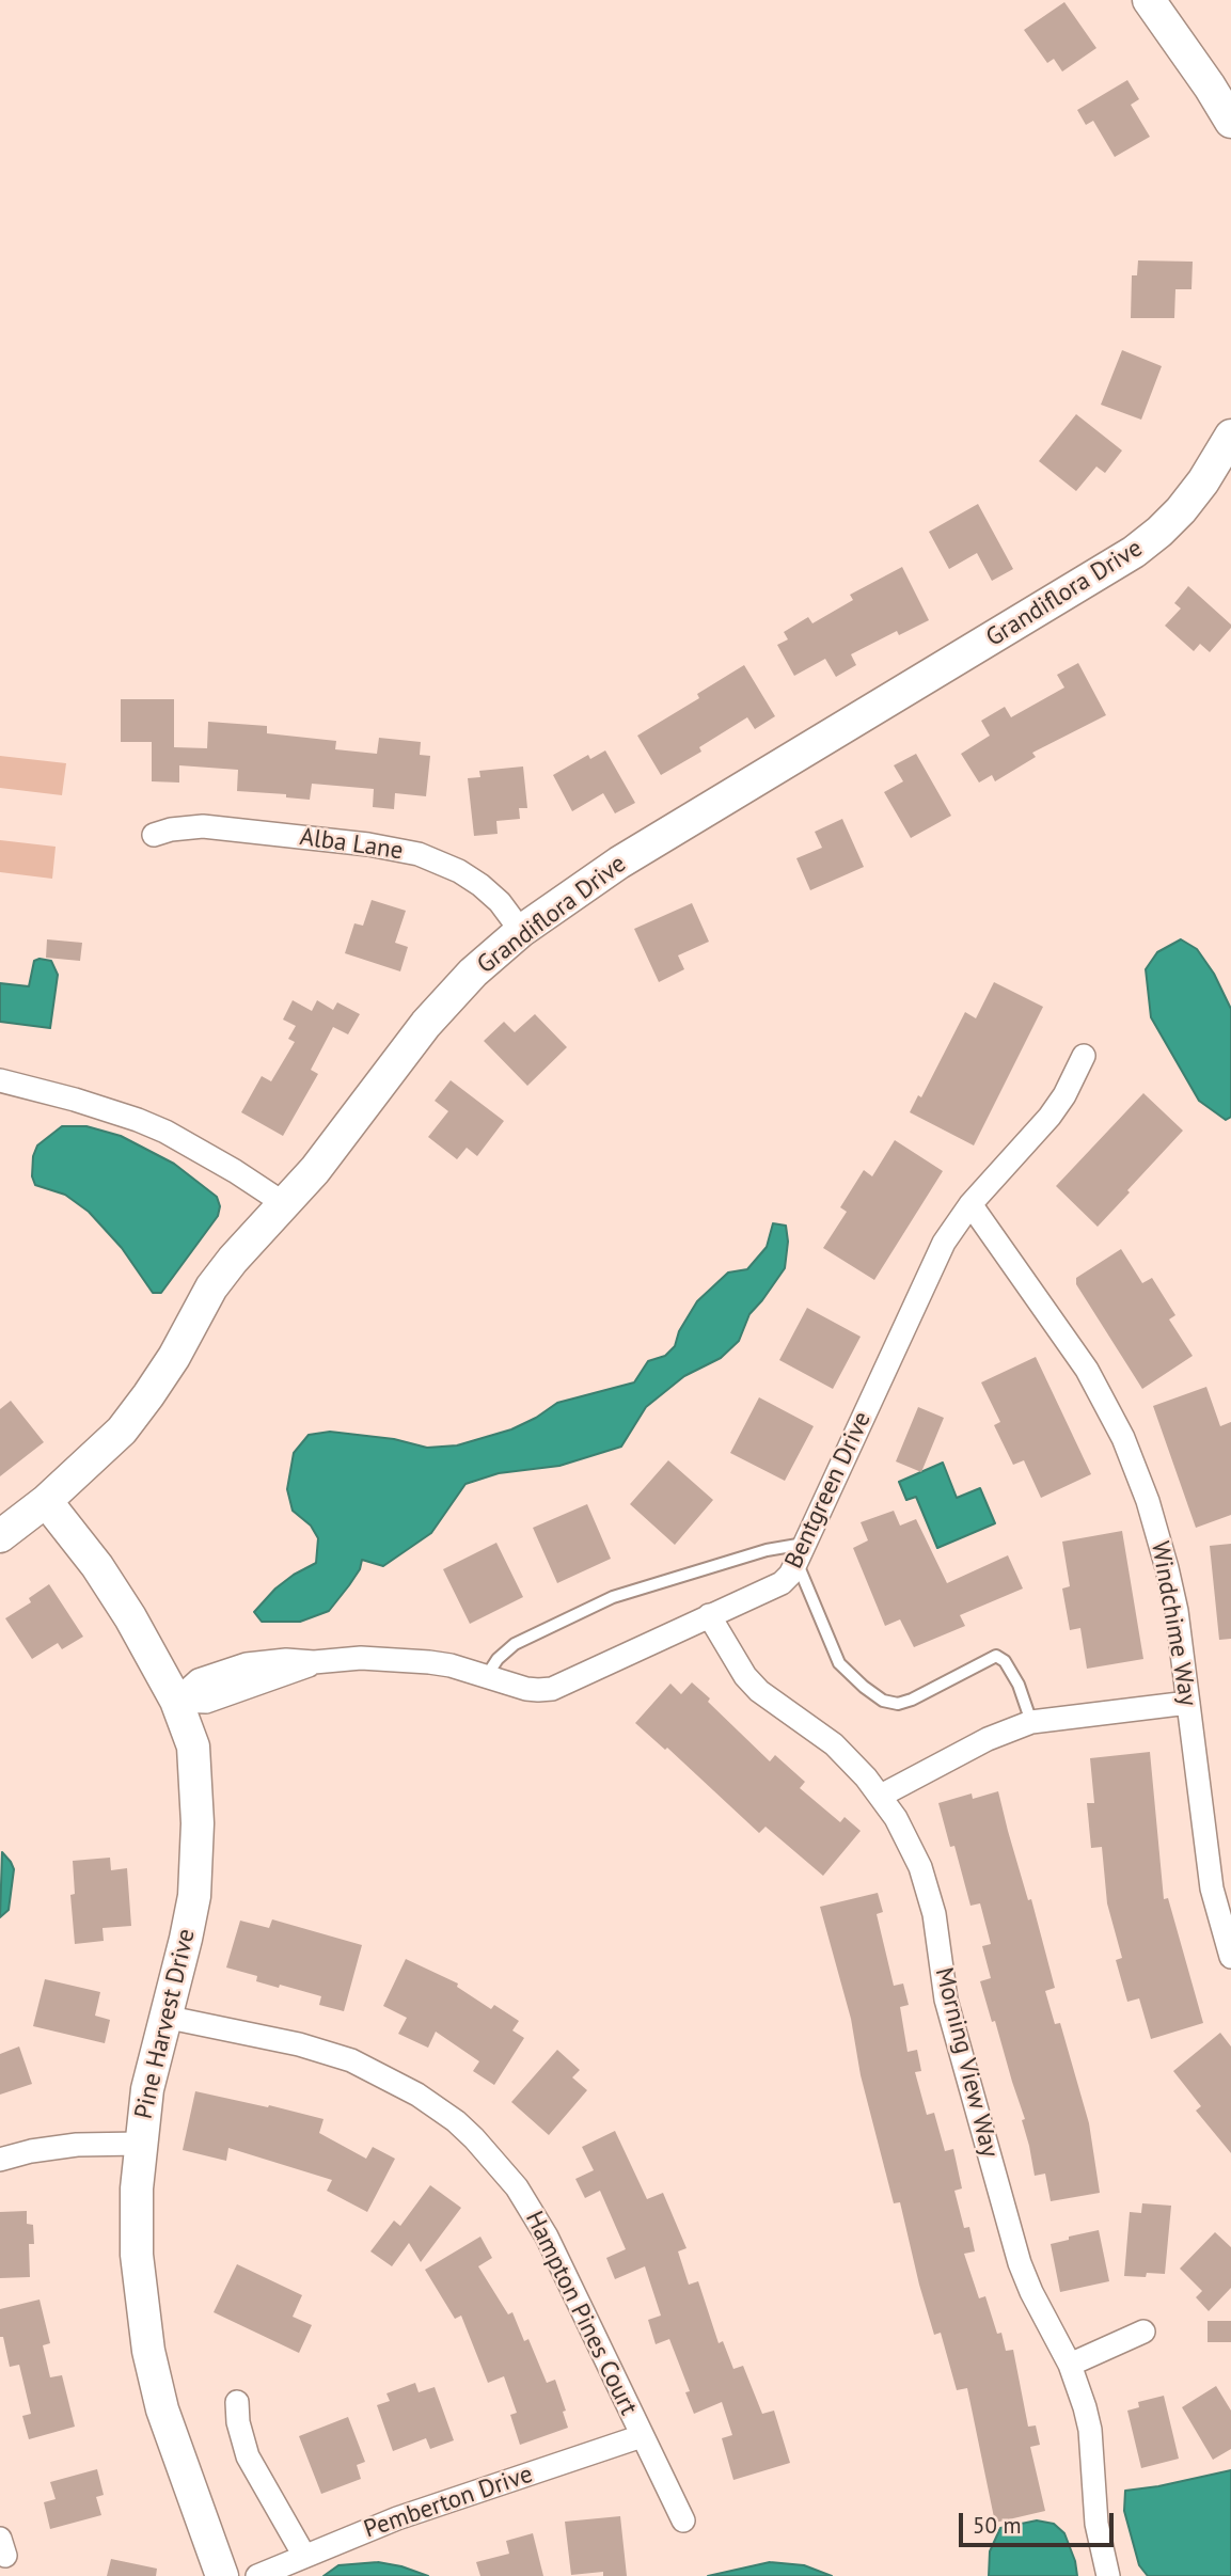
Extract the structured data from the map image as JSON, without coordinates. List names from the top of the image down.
{
  "streets": {
    "street": [
      "Grandiflora Drive",
      "Alba Lane",
      "Bentgreen Drive",
      "Windchime Way",
      "Pine Harvest Drive",
      "Morning View Way",
      "Hampton Pines Court",
      "Pemberton Drive"
    ]
  },
  "crossings": [
    ["Grandiflora Drive", "Alba Lane"],
    ["Grandiflora Drive", "Pine Harvest Drive"],
    ["Bentgreen Drive", "Windchime Way"],
    ["Bentgreen Drive", "Pine Harvest Drive"],
    ["Bentgreen Drive", "Morning View Way"],
    ["Pine Harvest Drive", "Hampton Pines Court"],
    ["Hampton Pines Court", "Pemberton Drive"]
  ],
  "scale_bar": "50 m"
}
